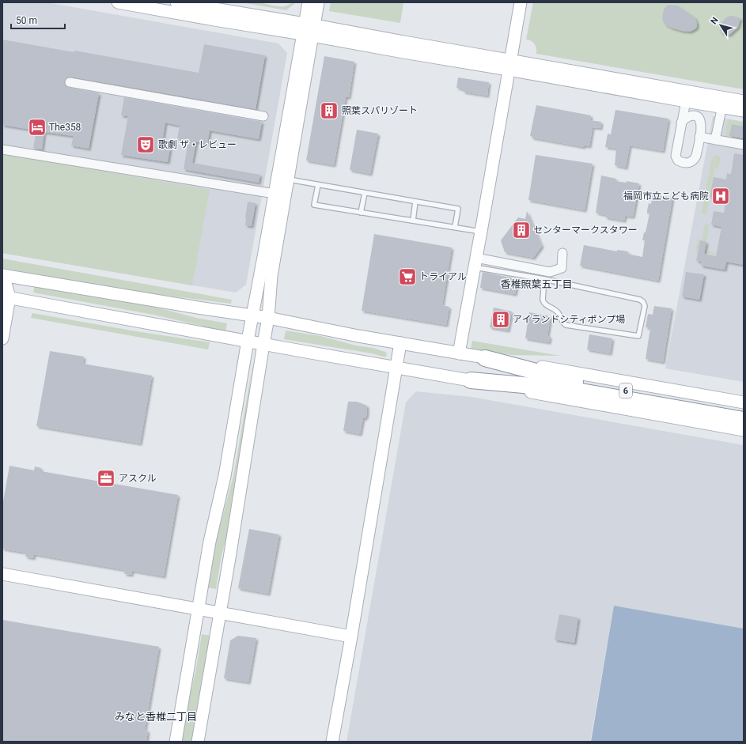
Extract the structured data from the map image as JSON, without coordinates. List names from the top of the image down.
{
  "streets": {
    "highway": ["6"]
  },
  "districts": ["香椎照葉五丁目", "みなと香椎二丁目"],
  "places": {
    "building": ["照葉スパリゾート", "センターマークスタワー", "アイランドシティポンプ場"],
    "hotel": ["The358"],
    "theatre": ["歌劇 ザ・レビュー"],
    "hospital": ["福岡市立こども病院"],
    "supermarket": ["トライアル"],
    "office": ["アスクル"]
  },
  "scale_bar": "50 m",
  "north": "top left"
}
